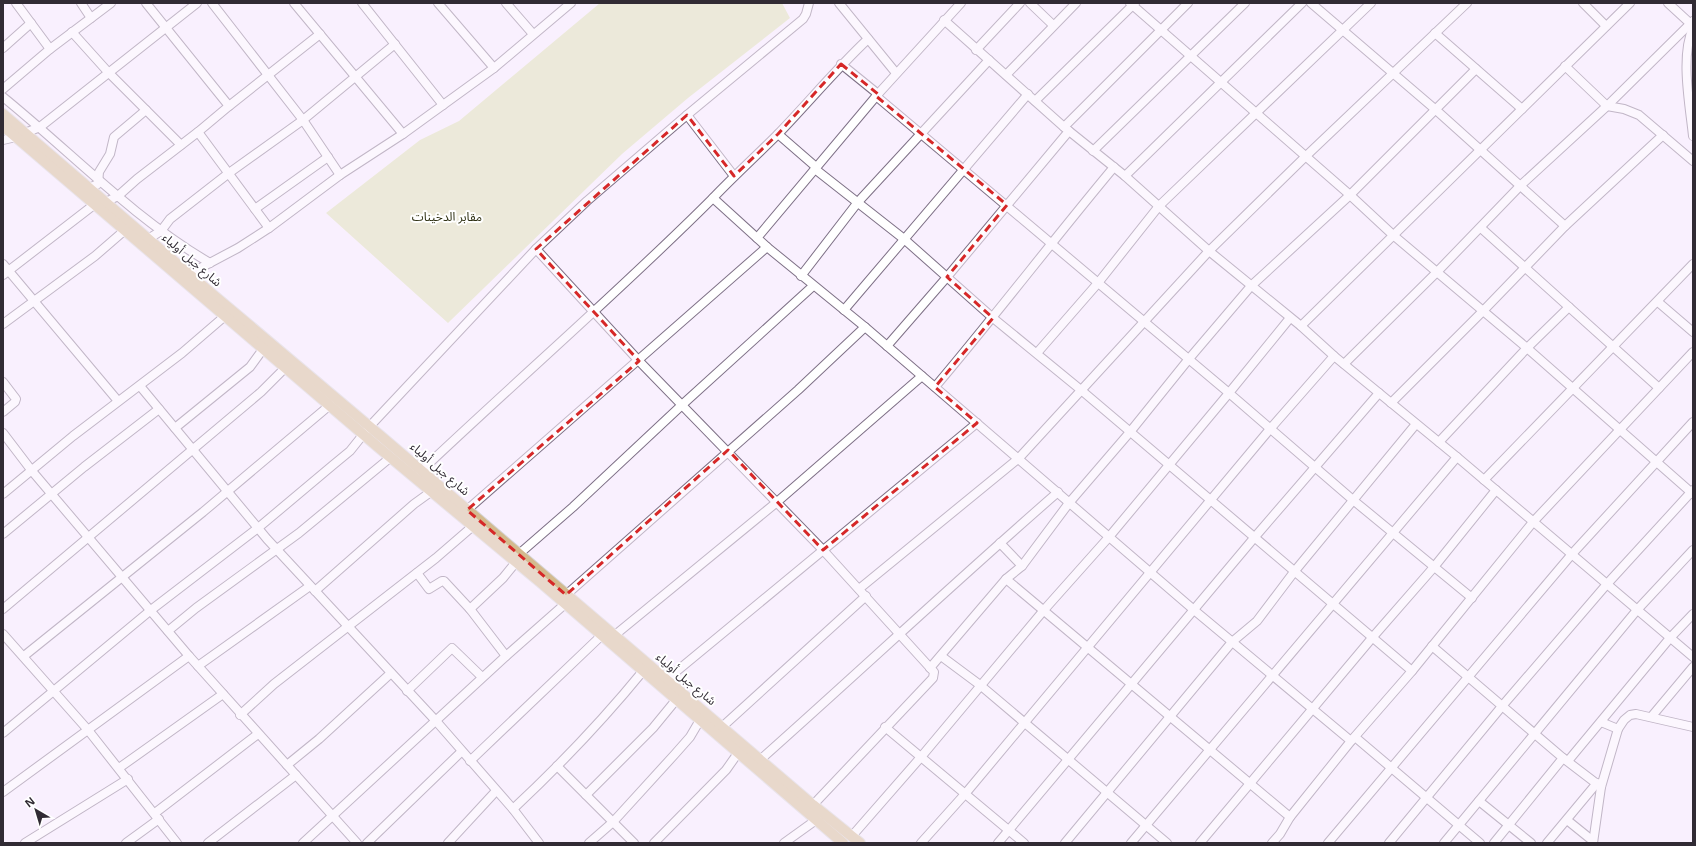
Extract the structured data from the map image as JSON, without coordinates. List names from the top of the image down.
{
  "streets": {
    "main road": ["شارع جبل أولياء"]
  },
  "parks": ["مقابر الدخينات"],
  "north": "top left"
}
